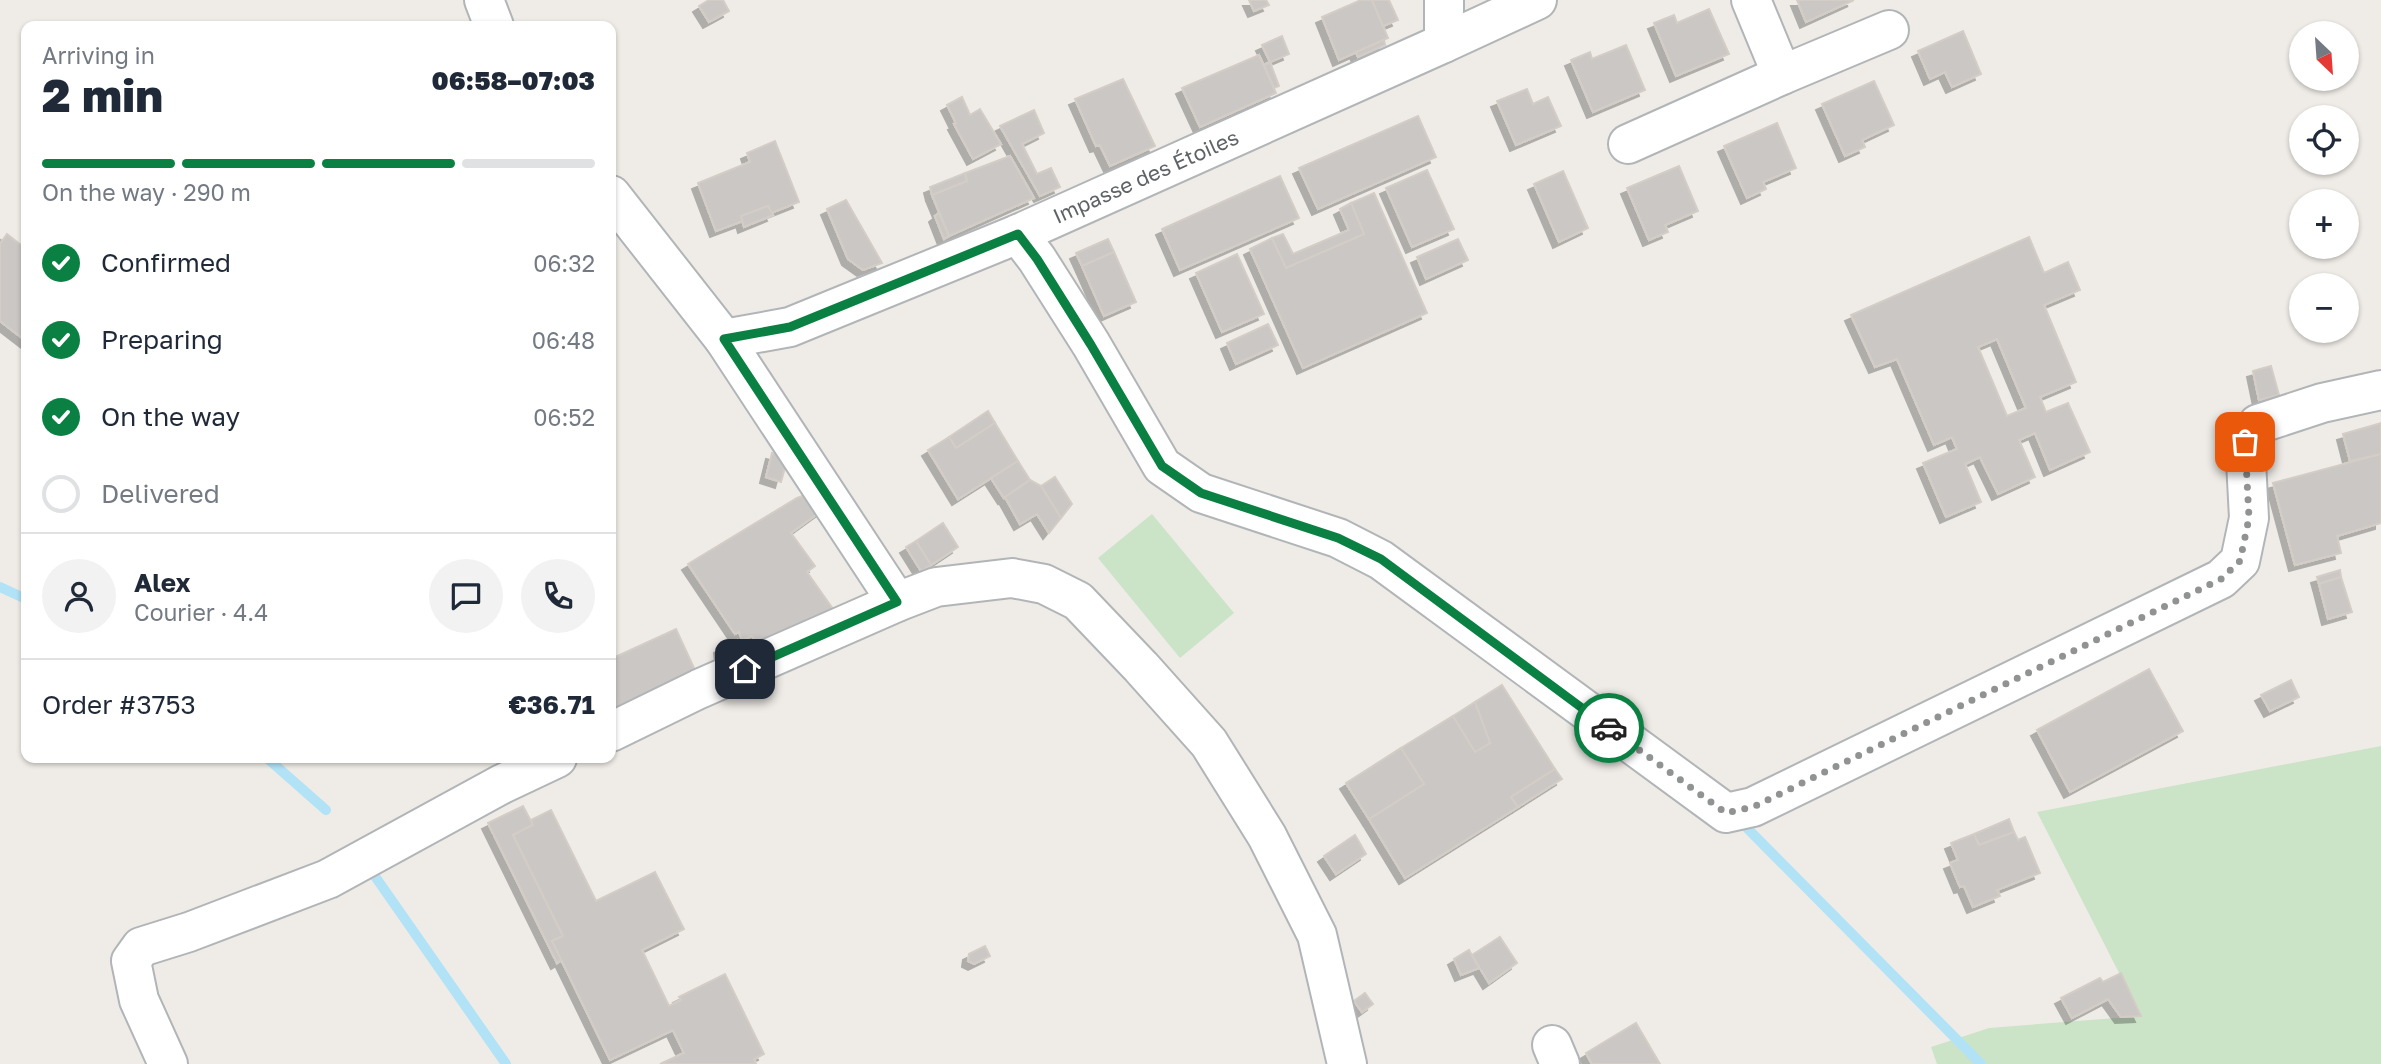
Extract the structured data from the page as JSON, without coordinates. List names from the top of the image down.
{
  "streets": {
    "street": ["Impasse des Étoiles"]
  },
  "north": "bottom right",
  "page": {
    "map_buttons": ["+", "−"],
    "heading": ["2 min", "Arriving in", "06:58–07:03"],
    "panel": [
      "Alex",
      "Courier · 4.4",
      "Order #3753",
      "€36.71"
    ],
    "bar": "On the way · 290 m",
    "list": [
      ["Confirmed", "06:32"],
      ["Preparing", "06:48"],
      ["On the way", "06:52"],
      "Delivered"
    ]
  }
}
